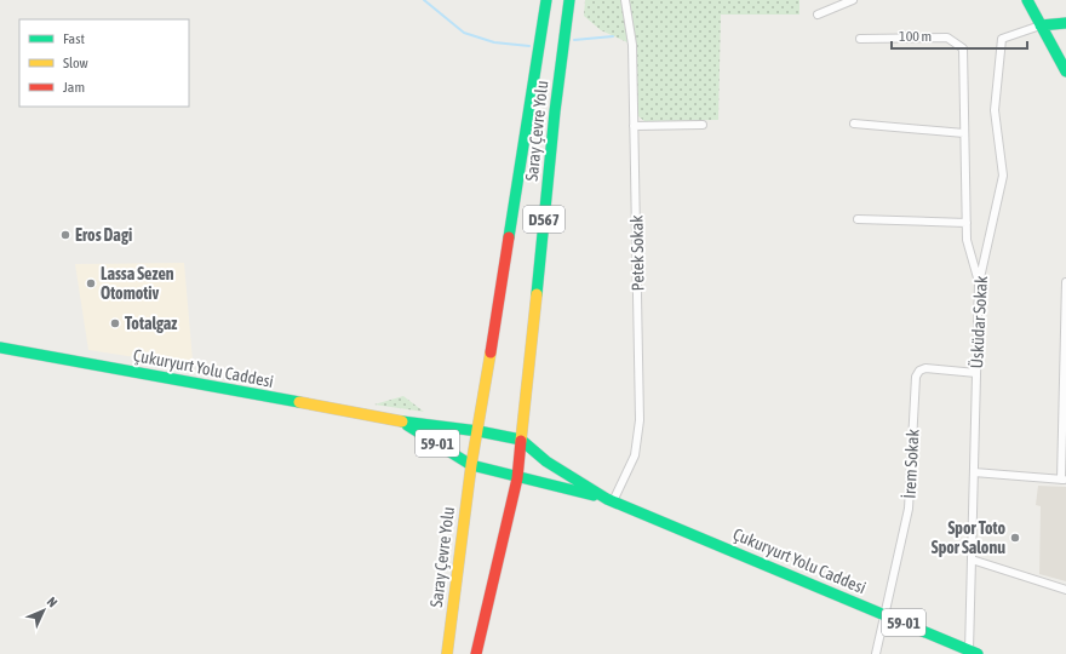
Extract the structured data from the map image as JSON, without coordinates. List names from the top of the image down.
{
  "streets": {
    "main road": [
      "Saray Çevre Yolu",
      "D567",
      "Çukuryurt Yolu Caddesi",
      "59-01"
    ],
    "street": ["Petek Sokak", "Üsküdar Sokak", "İrem Sokak"]
  },
  "crossings": [
    ["Saray Çevre Yolu", "D567"],
    ["Saray Çevre Yolu", "Çukuryurt Yolu Caddesi"],
    ["Saray Çevre Yolu", "59-01"],
    ["D567", "Çukuryurt Yolu Caddesi"],
    ["D567", "59-01"],
    ["Petek Sokak", "Çukuryurt Yolu Caddesi"],
    ["Petek Sokak", "59-01"],
    ["Üsküdar Sokak", "Çukuryurt Yolu Caddesi"],
    ["Üsküdar Sokak", "İrem Sokak"],
    ["Çukuryurt Yolu Caddesi", "59-01"],
    ["Çukuryurt Yolu Caddesi", "İrem Sokak"]
  ],
  "places": [
    "Eros Dagi",
    "Lassa Sezen Otomotiv",
    "Totalgaz",
    "Spor Toto Spor Salonu"
  ],
  "legend": ["Fast", "Slow", "Jam"],
  "scale_bar": "100 m",
  "north": "top right"
}
